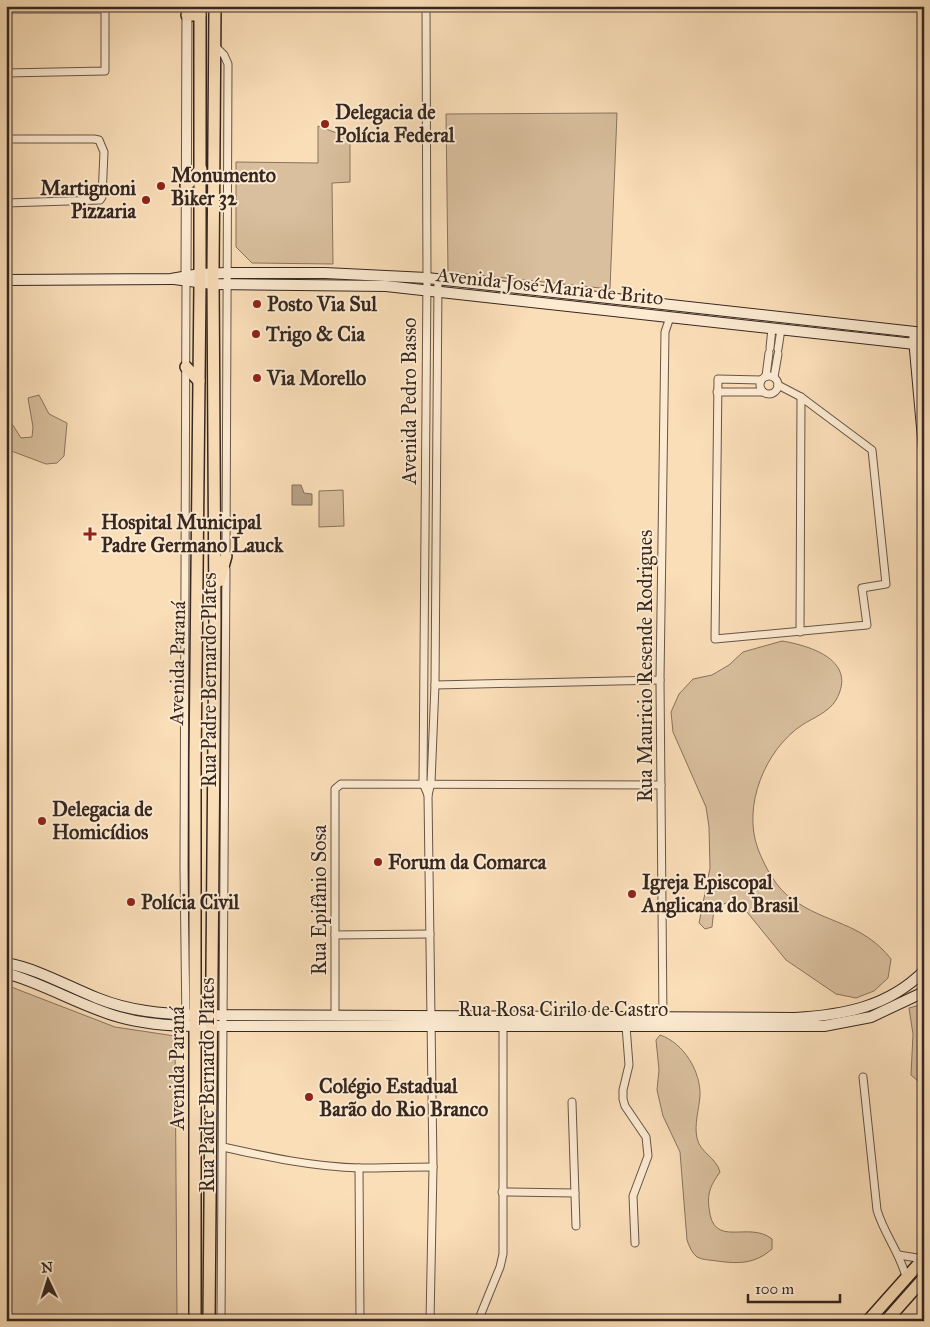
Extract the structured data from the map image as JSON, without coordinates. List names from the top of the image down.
{
  "streets": {
    "main road": ["Avenida José Maria de Brito", "Avenida Paraná", "Rua Rosa Cirilo de Castro"],
    "street": [
      "Avenida Pedro Basso",
      "Rua Mauricio Resende Rodrigues",
      "Rua Padre Bernardo Plates",
      "Rua Epifânio Sosa"
    ]
  },
  "crossings": [
    ["Avenida José Maria de Brito", "Avenida Pedro Basso"],
    ["Avenida José Maria de Brito", "Avenida Paraná"],
    ["Avenida José Maria de Brito", "Rua Mauricio Resende Rodrigues"],
    ["Avenida José Maria de Brito", "Rua Padre Bernardo Plates"],
    ["Avenida Pedro Basso", "Rua Epifânio Sosa"],
    ["Avenida Pedro Basso", "Rua Rosa Cirilo de Castro"],
    ["Avenida Paraná", "Rua Padre Bernardo Plates"],
    ["Avenida Paraná", "Rua Rosa Cirilo de Castro"],
    ["Rua Mauricio Resende Rodrigues", "Rua Rosa Cirilo de Castro"],
    ["Rua Padre Bernardo Plates", "Rua Rosa Cirilo de Castro"]
  ],
  "places": {
    "other": [
      "Delegacia de Polícia Federal",
      "Monumento Biker 32",
      "Martignoni Pizzaria",
      "Posto Via Sul",
      "Trigo & Cia",
      "Via Morello",
      "Delegacia de Homicídios",
      "Forum da Comarca",
      "Igreja Episcopal Anglicana do Brasil",
      "Polícia Civil",
      "Colégio Estadual Barão do Rio Branco"
    ],
    "health": ["Hospital Municipal Padre Germano Lauck"]
  },
  "scale_bar": "100 m",
  "north": "top"
}
